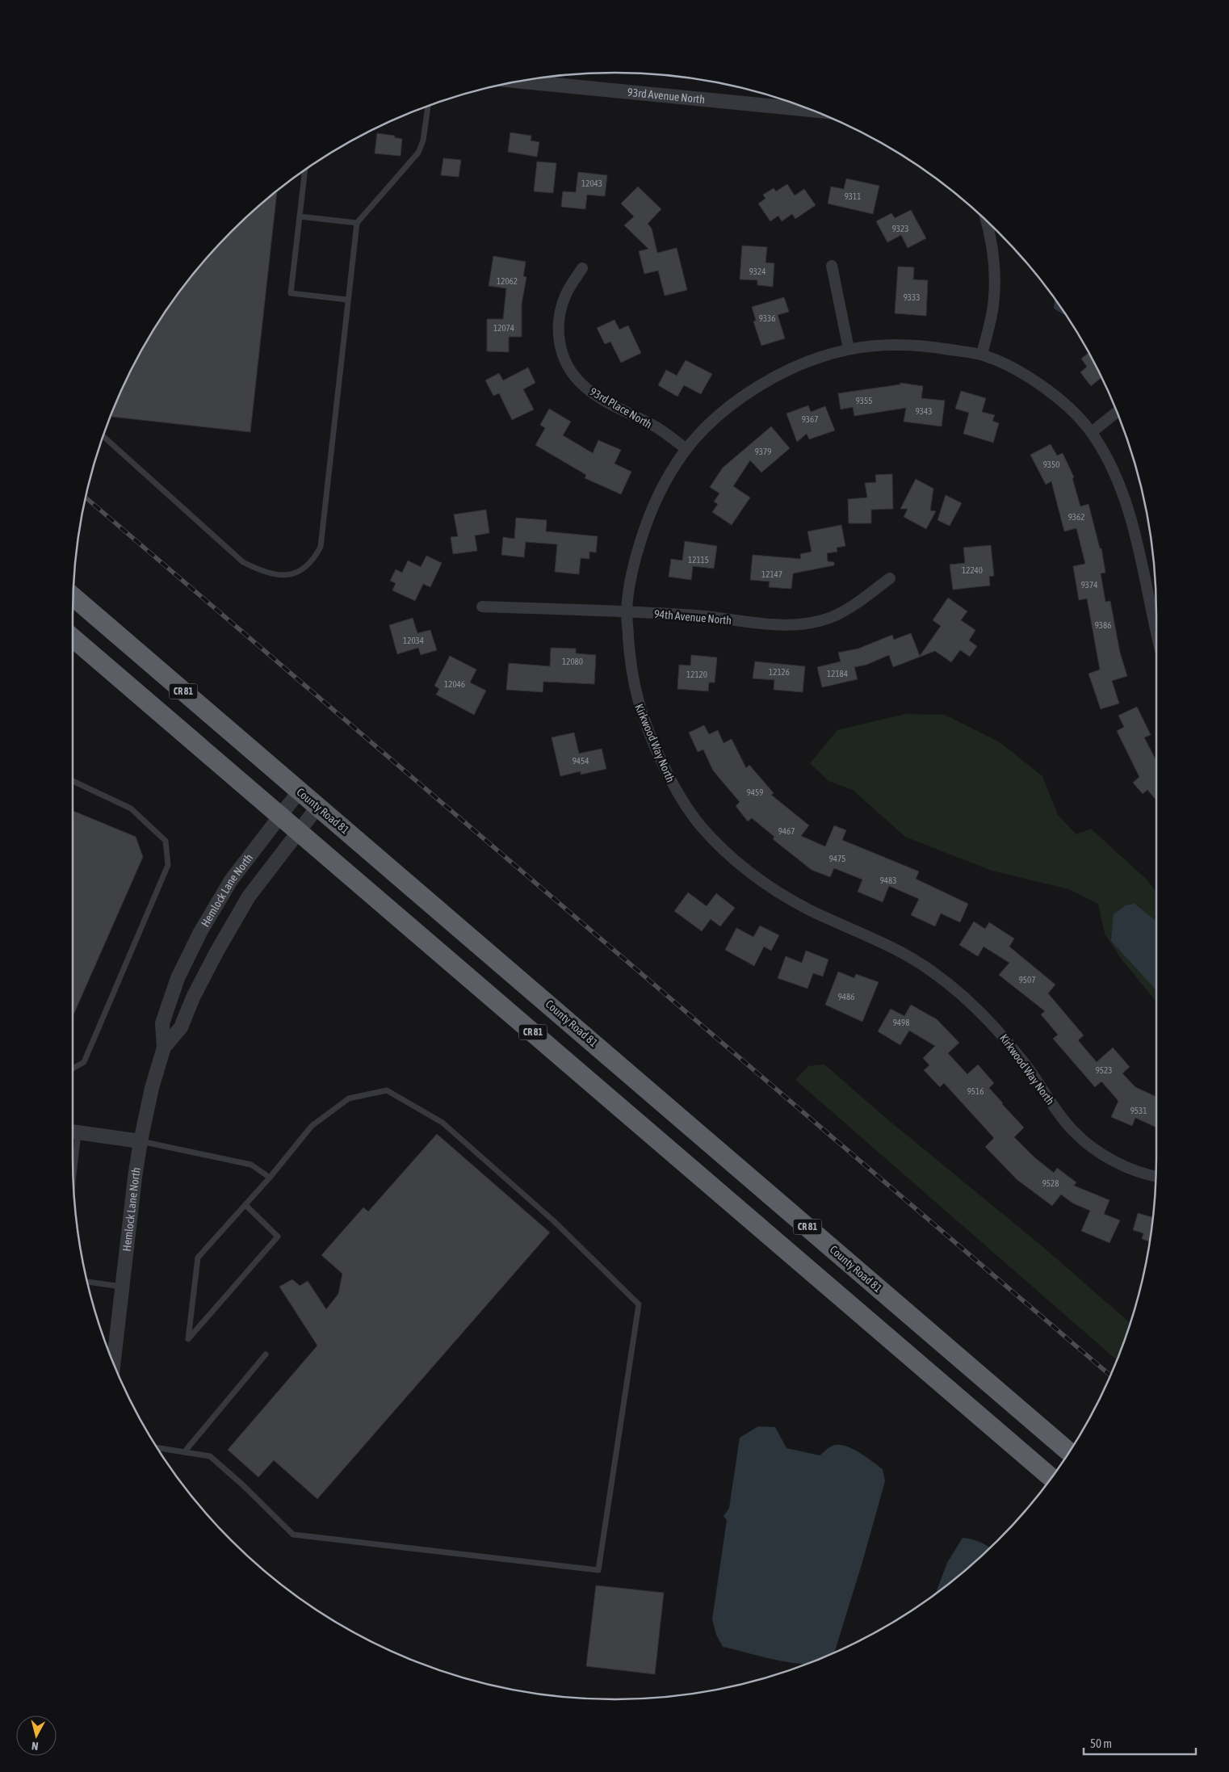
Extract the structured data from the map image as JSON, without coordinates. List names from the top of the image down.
{
  "streets": {
    "highway": ["CR 81", "County Road 81"],
    "street": [
      "93rd Avenue North",
      "93rd Place North",
      "94th Avenue North",
      "Kirkwood Way North",
      "Hemlock Lane North"
    ]
  },
  "crossings": [
    ["93rd Place North", "Kirkwood Way North"],
    ["94th Avenue North", "Kirkwood Way North"],
    ["CR 81", "Hemlock Lane North"],
    ["County Road 81", "Hemlock Lane North"]
  ],
  "house_numbers": [
    "12043",
    "9311",
    "9323",
    "9324",
    "12062",
    "9333",
    "9336",
    "12074",
    "9355",
    "9343",
    "9367",
    "9379",
    "9350",
    "9362",
    "12115",
    "12240",
    "12147",
    "9374",
    "9386",
    "12034",
    "12080",
    "12126",
    "12184",
    "12120",
    "12046",
    "9454",
    "9459",
    "9467",
    "9475",
    "9483",
    "9507",
    "9486",
    "9498",
    "9523",
    "9516",
    "9531",
    "9528"
  ],
  "scale_bar": "50 m",
  "north": "bottom"
}
